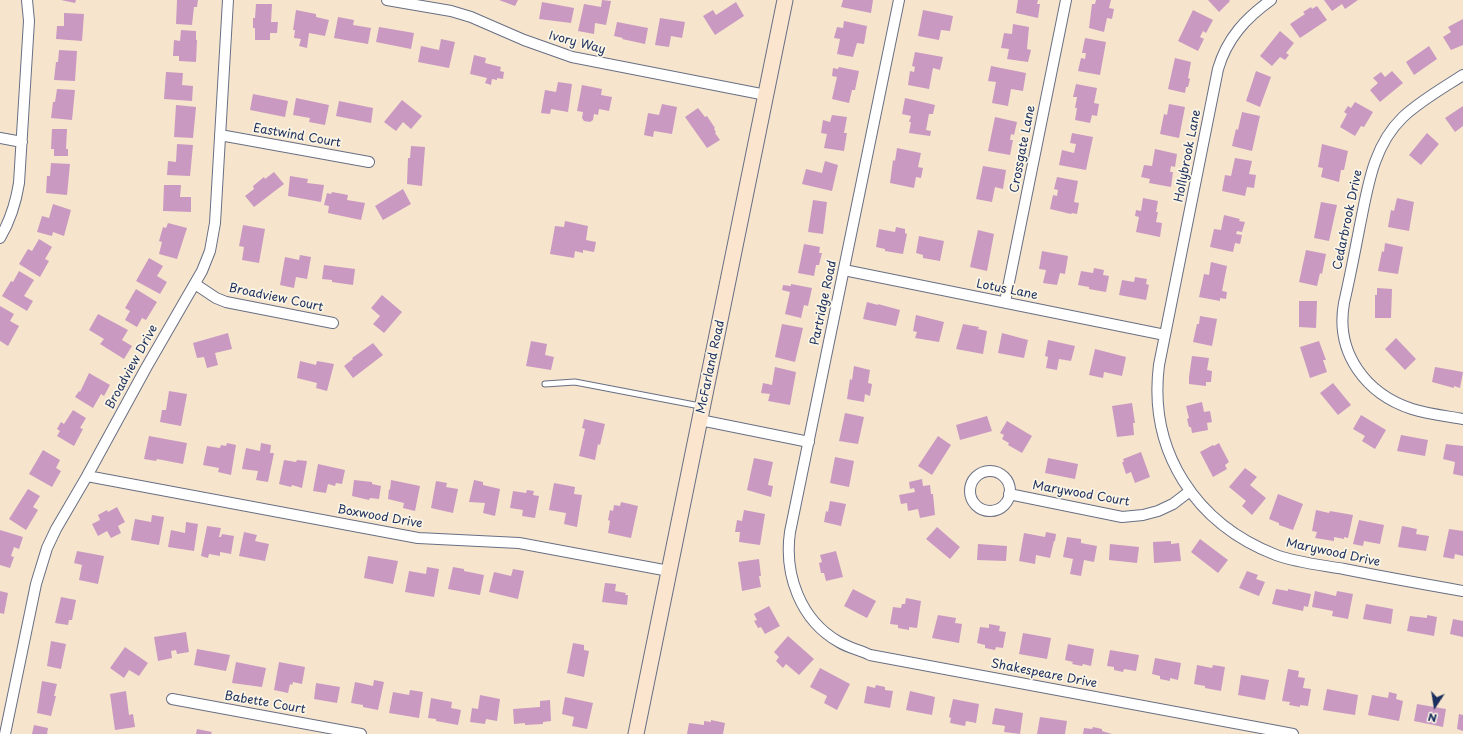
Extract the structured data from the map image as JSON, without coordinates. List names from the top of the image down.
{
  "streets": {
    "street": [
      "Ivory Way",
      "Eastwind Court",
      "Crossgate Lane",
      "Hollybrook Lane",
      "Cedarbrook Drive",
      "Lotus Lane",
      "Broadview Court",
      "Partridge Road",
      "Broadview Drive",
      "McFarland Road",
      "Marywood Court",
      "Boxwood Drive",
      "Marywood Drive",
      "Shakespeare Drive",
      "Babette Court"
    ]
  },
  "crossings": [
    ["Ivory Way", "McFarland Road"],
    ["Eastwind Court", "Broadview Drive"],
    ["Crossgate Lane", "Lotus Lane"],
    ["Hollybrook Lane", "Lotus Lane"],
    ["Hollybrook Lane", "Marywood Drive"],
    ["Lotus Lane", "Partridge Road"],
    ["Lotus Lane", "Marywood Drive"],
    ["Broadview Court", "Broadview Drive"],
    ["Partridge Road", "Shakespeare Drive"],
    ["Broadview Drive", "Boxwood Drive"],
    ["McFarland Road", "Boxwood Drive"],
    ["Marywood Court", "Marywood Drive"]
  ],
  "north": "bottom"
}
